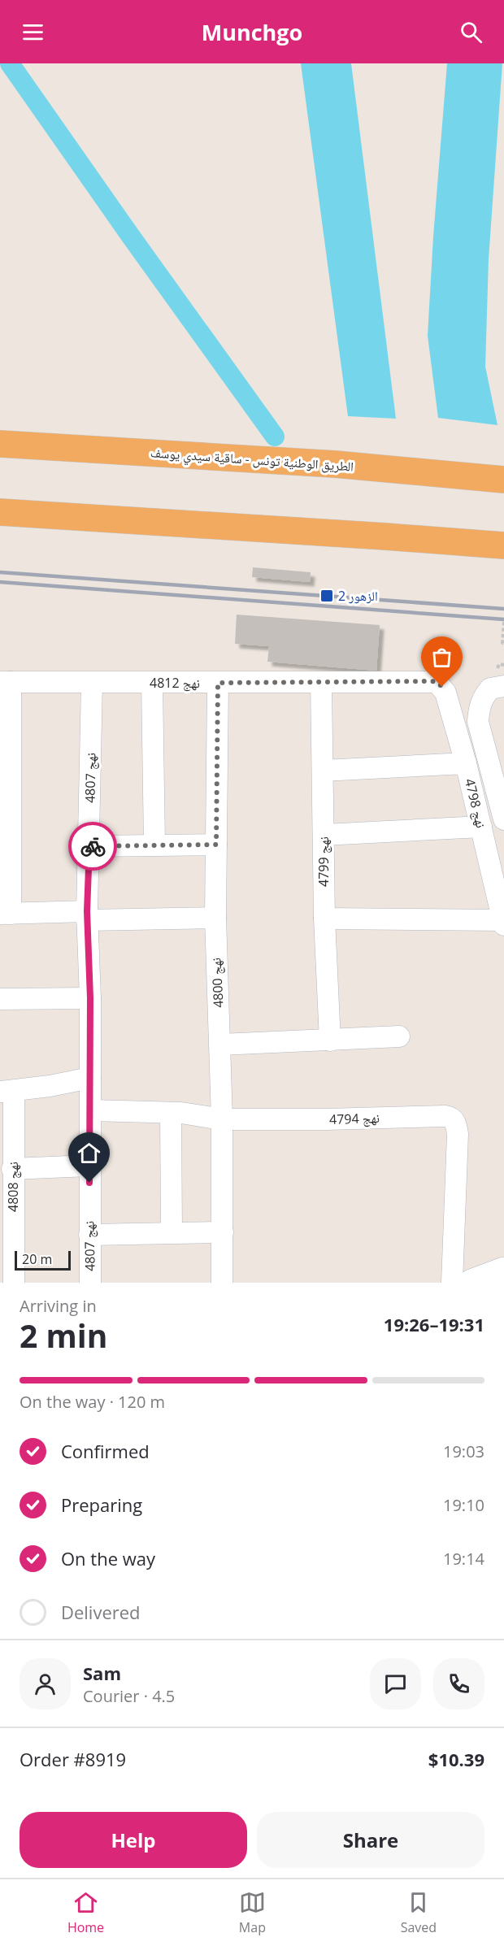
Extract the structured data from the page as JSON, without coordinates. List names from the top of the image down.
{
  "streets": {
    "highway": ["الطريق الوطنية تونس - ساقية سيدي يوسف"],
    "street": [
      "نهج 4812",
      "نهج 4807",
      "نهج 4798",
      "نهج 4799",
      "نهج 4800",
      "نهج 4794",
      "نهج 4808"
    ]
  },
  "crossings": [
    ["نهج 4812", "نهج 4807"],
    ["نهج 4812", "نهج 4798"],
    ["نهج 4812", "نهج 4799"],
    ["نهج 4812", "نهج 4800"],
    ["نهج 4807", "نهج 4794"],
    ["نهج 4798", "نهج 4799"],
    ["نهج 4800", "نهج 4794"]
  ],
  "places": {
    "transit": ["الزهور 2"]
  },
  "scale_bar": "20 m",
  "page": {
    "header": "Munchgo",
    "scale": "20 m",
    "heading": ["2 min", "Arriving in", "19:26–19:31"],
    "panel": [
      "Sam",
      "Courier · 4.5",
      "Order #8919",
      "$10.39"
    ],
    "bar": "On the way · 120 m",
    "list": [
      ["Confirmed", "19:03"],
      ["Preparing", "19:10"],
      ["On the way", "19:14"],
      "Delivered"
    ],
    "buttons": ["Help", "Share"],
    "tabs": ["Home", "Map", "Saved"]
  }
}
